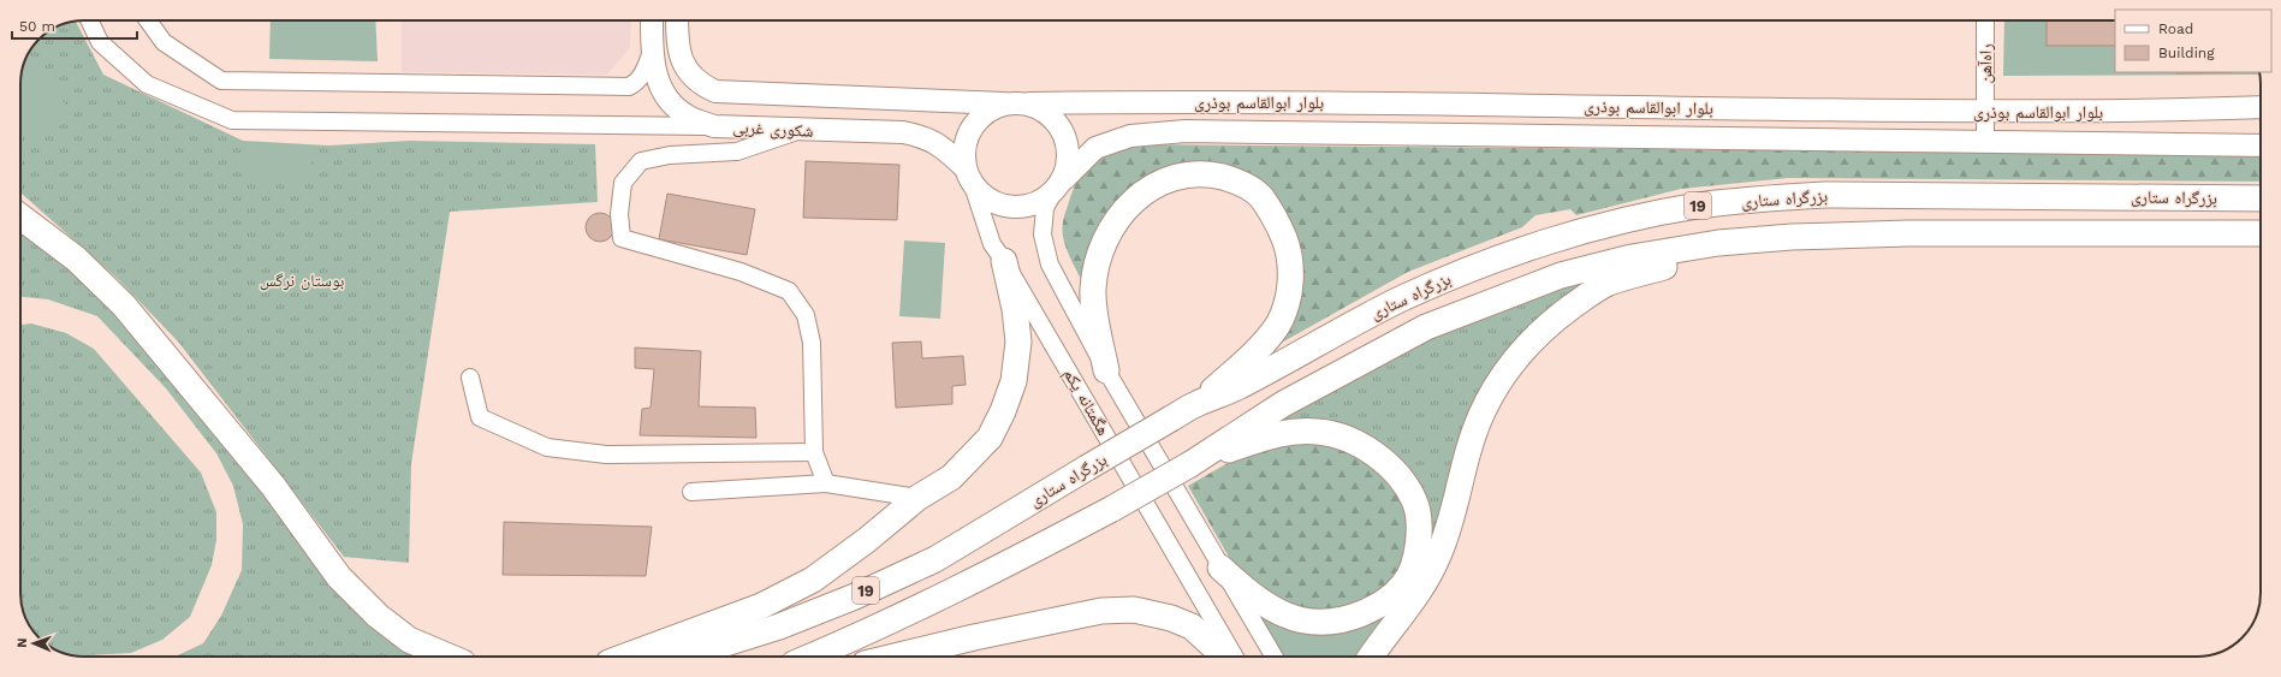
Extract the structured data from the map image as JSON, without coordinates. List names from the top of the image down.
{
  "streets": {
    "highway": ["بزرگراه ستاری", "19"],
    "main road": ["بلوار ابوالقاسم بوذری", "شکوری غربی"],
    "street": ["راه‌آهن", "هگمتانه یکم"]
  },
  "crossings": [
    ["راه‌آهن", "بلوار ابوالقاسم بوذری"],
    ["بلوار ابوالقاسم بوذری", "شکوری غربی"],
    ["بلوار ابوالقاسم بوذری", "هگمتانه یکم"],
    ["شکوری غربی", "هگمتانه یکم"]
  ],
  "parks": ["بوستان نرگس"],
  "legend": ["Road", "Building"],
  "scale_bar": "50 m",
  "north": "left"
}
